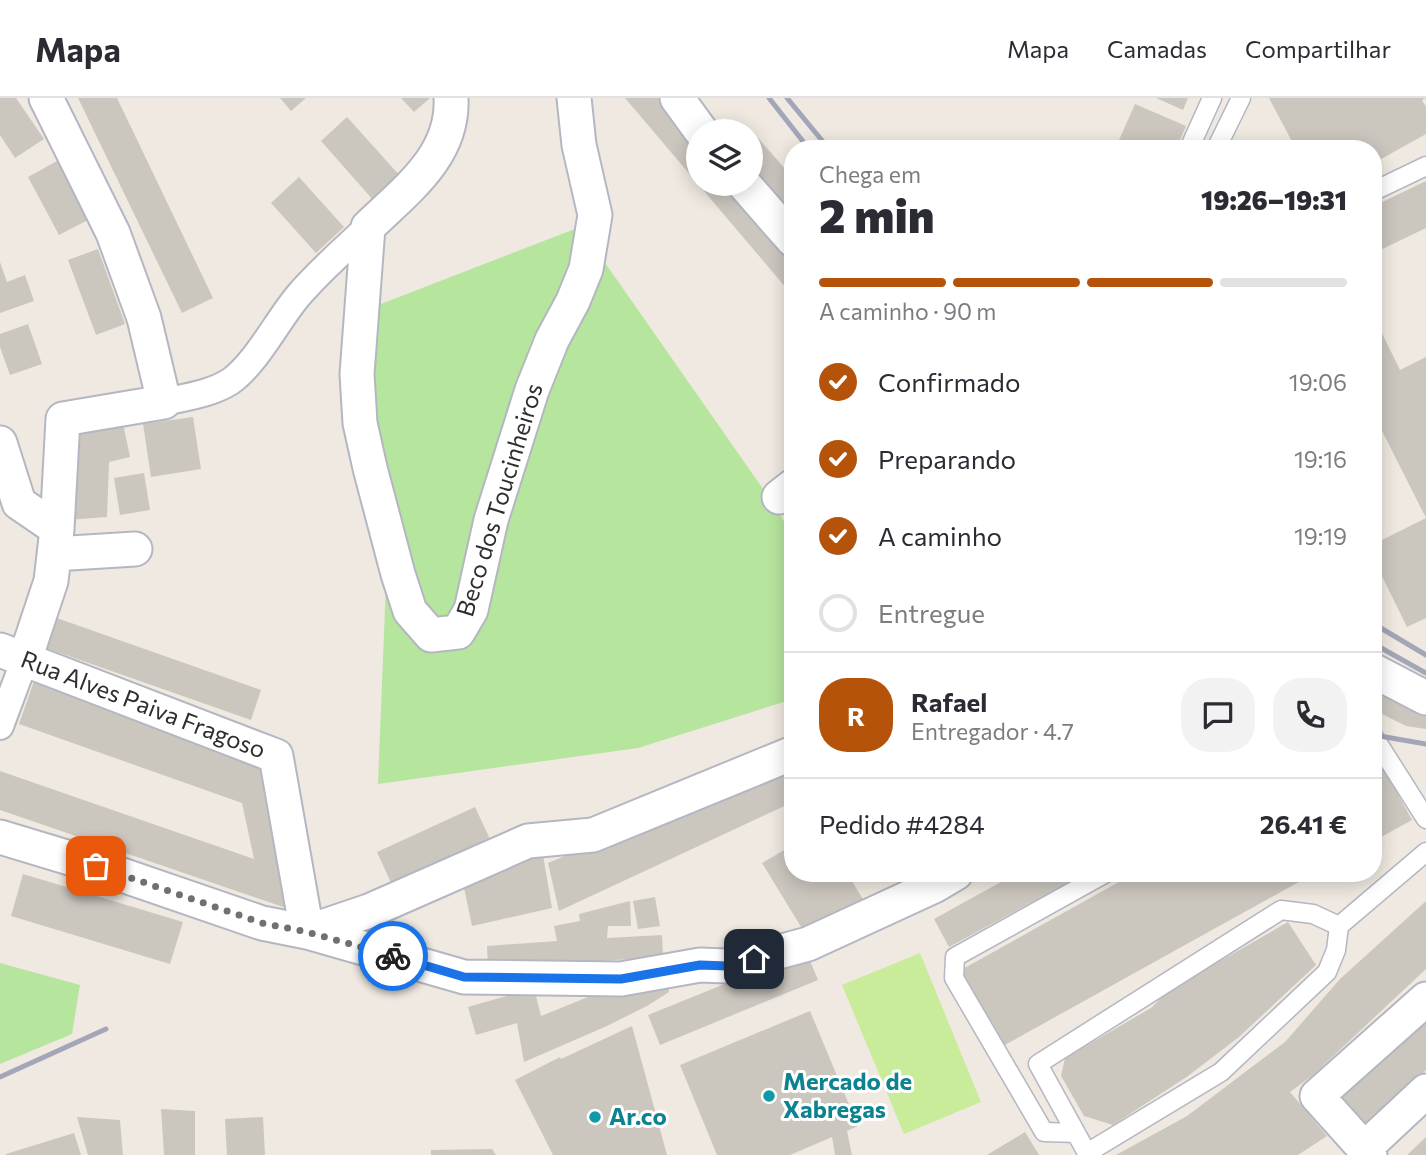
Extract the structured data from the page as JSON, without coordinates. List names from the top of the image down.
{
  "streets": {
    "street": ["Beco dos Toucinheiros", "Rua Alves Paiva Fragoso"]
  },
  "places": ["Mercado de Xabregas", "Ar.co"],
  "page": {
    "header": "Mapa",
    "nav": ["Mapa", "Camadas", "Compartilhar"],
    "heading": ["2 min", "Chega em", "19:26–19:31"],
    "panel": [
      "Rafael",
      "Entregador · 4.7",
      "Pedido #4284",
      "26.41 €"
    ],
    "bar": "A caminho · 90 m",
    "list": [
      ["Confirmado", "19:06"],
      ["Preparando", "19:16"],
      ["A caminho", "19:19"],
      "Entregue"
    ],
    "round": "R"
  }
}
